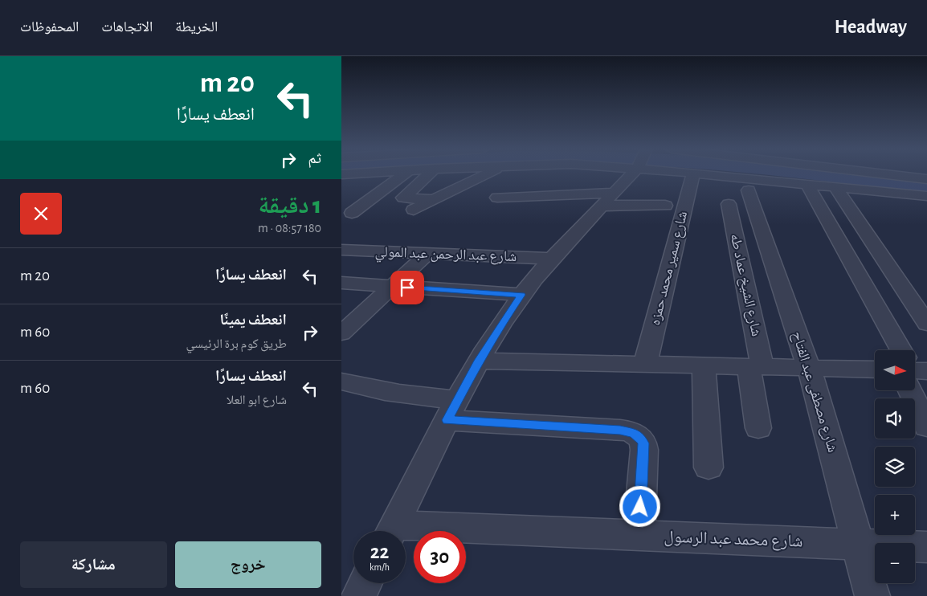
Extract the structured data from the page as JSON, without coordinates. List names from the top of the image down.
{
  "streets": {
    "street": [
      "شارع عبد الرحمن عبد المولي",
      "شارع سمير محمد حمزه",
      "شارع الشيخ عماد طه",
      "شارع مصطفى عبد الفتاح",
      "شارع محمد عبد الرسول"
    ]
  },
  "crossings": [
    ["شارع مصطفى عبد الفتاح", "شارع محمد عبد الرسول"]
  ],
  "north": "right",
  "page": {
    "header": "Headway",
    "nav": ["الخريطة", "الاتجاهات", "المحفوظات"],
    "turn": ["20 m", "انعطف يسارًا"],
    "then": "ثم",
    "heading": ["1 دقيقة", "180 m · 08:57"],
    "list": [
      {
        "name": "انعطف يسارًا",
        "value": "20 m"
      },
      {
        "name": "انعطف يمينًا",
        "note": "طريق كوم برة الرئيسي",
        "value": "60 m"
      },
      {
        "name": "انعطف يسارًا",
        "note": "شارع ابو العلا",
        "value": "60 m"
      }
    ],
    "map_buttons": ["+", "−"],
    "speed": "22 km/h",
    "limit": "30",
    "buttons": ["خروج", "مشاركة"]
  }
}
